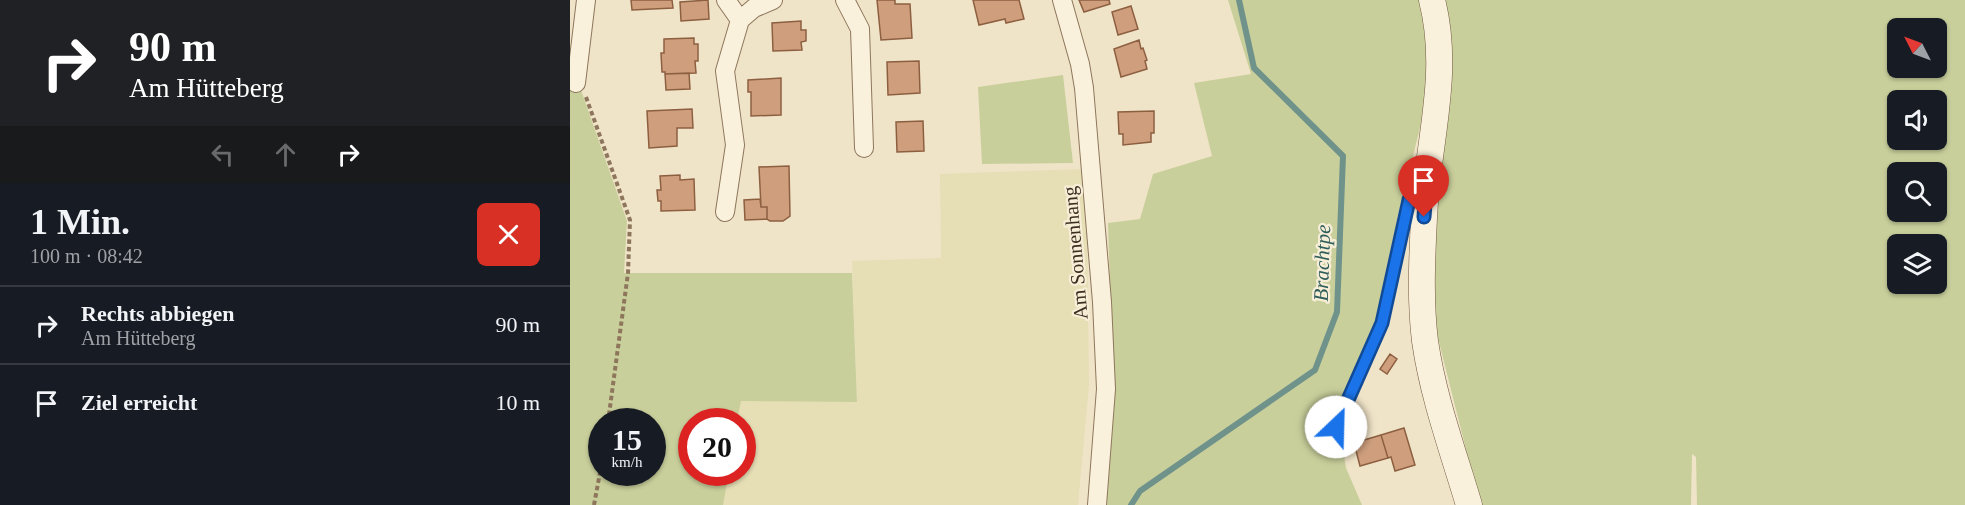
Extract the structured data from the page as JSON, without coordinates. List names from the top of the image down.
{
  "streets": {
    "street": ["Am Sonnenhang"]
  },
  "water": ["Brachtpe"],
  "north": "top left",
  "page": {
    "turn": ["90 m", "Am Hütteberg"],
    "heading": ["1 Min.", "100 m · 08:42"],
    "list": [
      {
        "name": "Rechts abbiegen",
        "note": "Am Hütteberg",
        "value": "90 m"
      },
      {
        "name": "Ziel erreicht",
        "value": "10 m"
      }
    ],
    "speed": "15 km/h",
    "limit": "20"
  }
}
